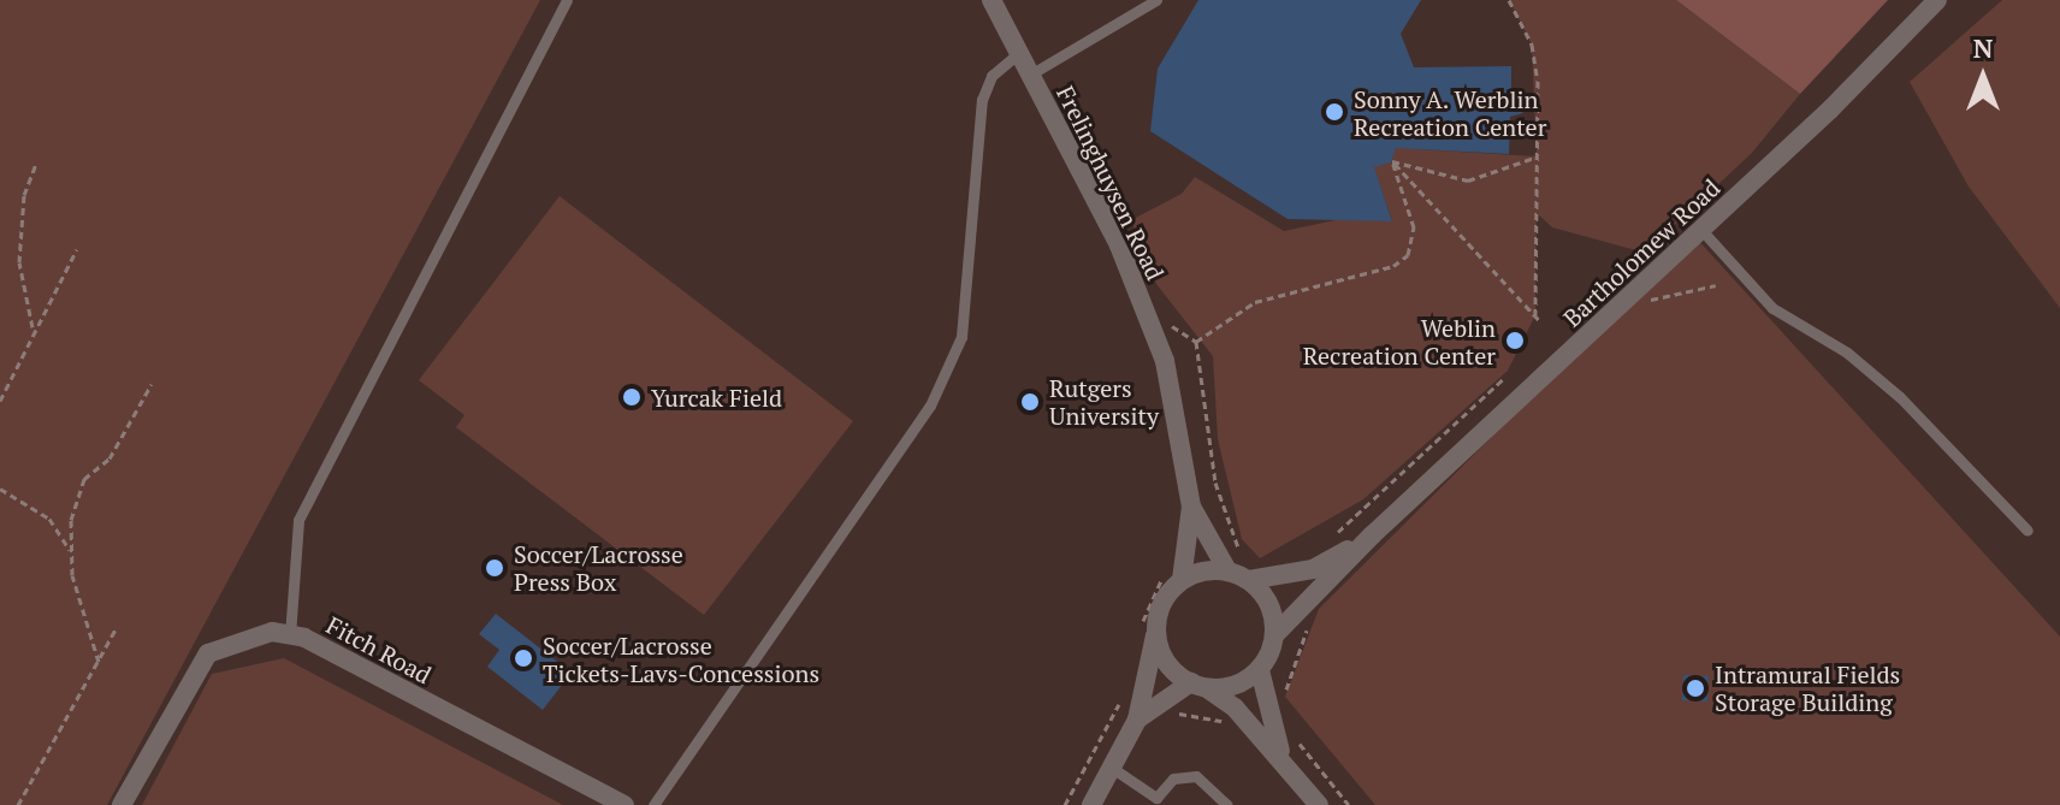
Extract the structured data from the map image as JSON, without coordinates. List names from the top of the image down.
{
  "streets": {
    "street": ["Frelinghuysen Road", "Bartholomew Road", "Fitch Road"]
  },
  "crossings": [
    ["Frelinghuysen Road", "Bartholomew Road"]
  ],
  "places": [
    "Sonny A. Werblin Recreation Center",
    "Weblin Recreation Center",
    "Yurcak Field",
    "Rutgers University",
    "Soccer/Lacrosse Press Box",
    "Soccer/Lacrosse Tickets-Lavs-Concessions",
    "Intramural Fields Storage Building"
  ],
  "north": "top"
}
